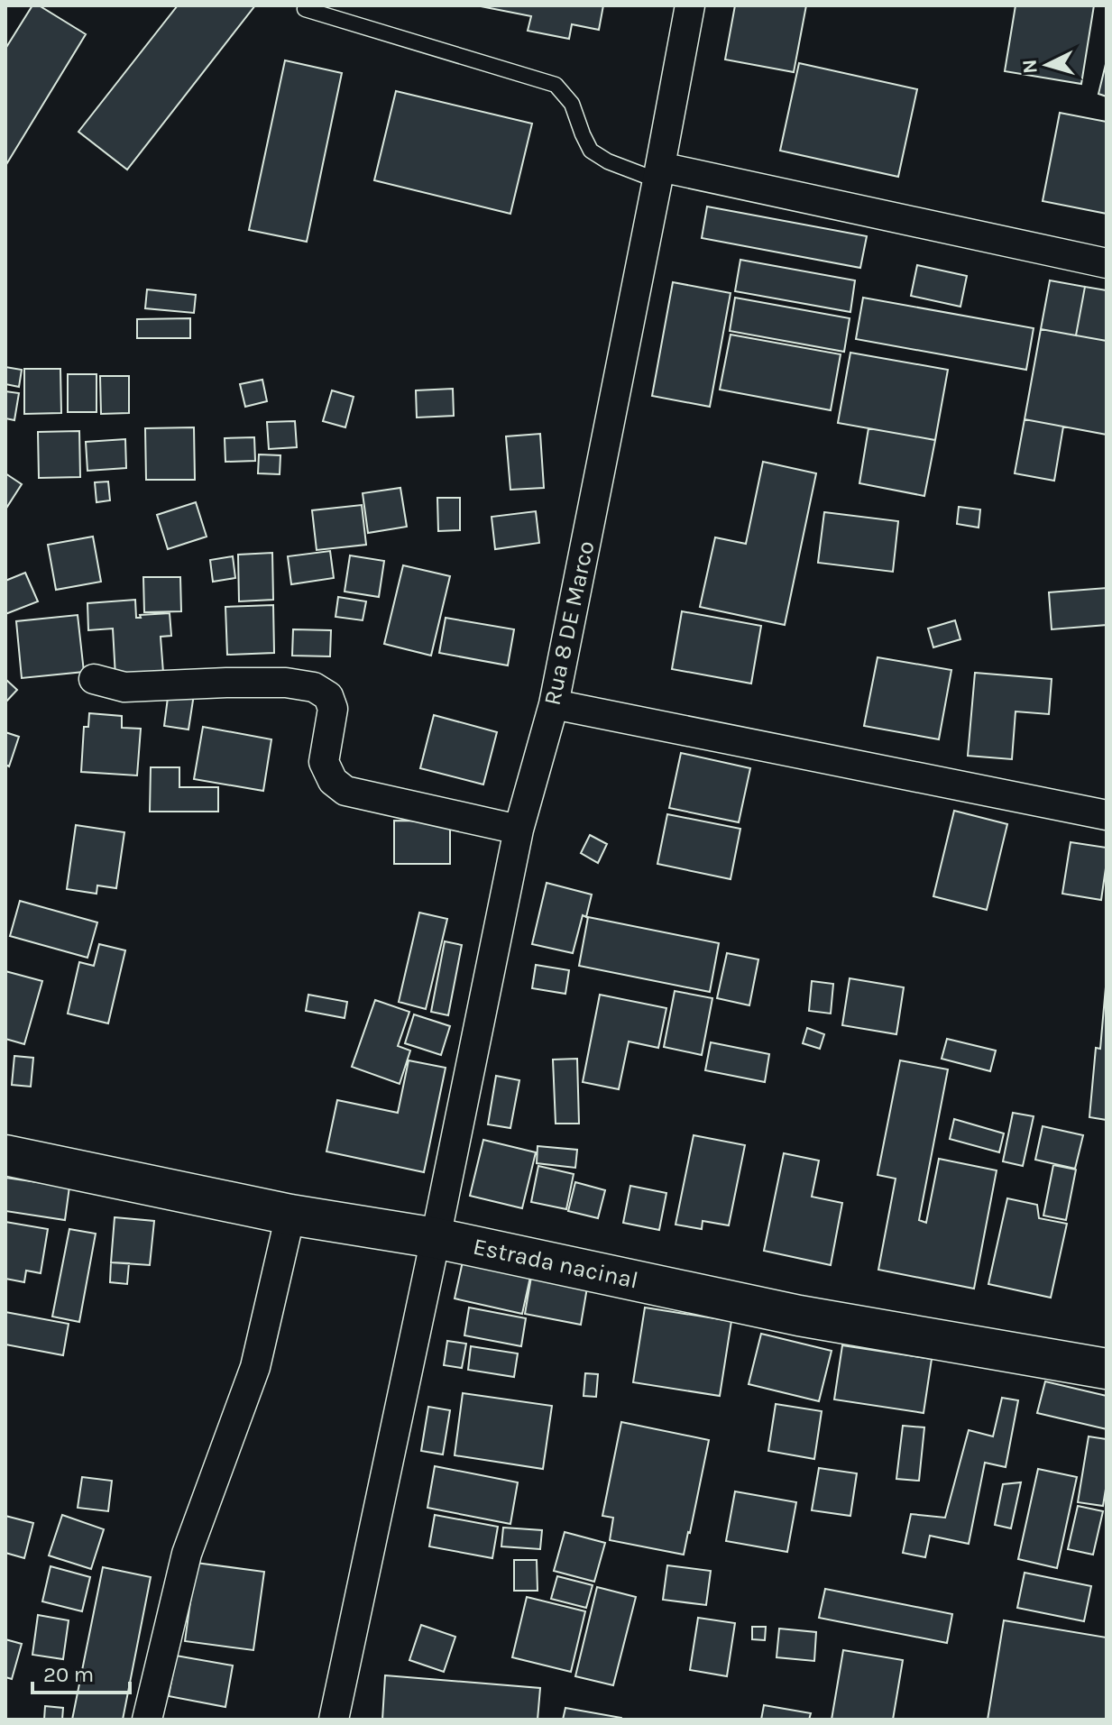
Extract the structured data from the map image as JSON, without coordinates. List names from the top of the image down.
{
  "streets": {
    "highway": ["Estrada nacinal"],
    "street": ["Rua 8 DE Marco"]
  },
  "crossings": [
    ["Rua 8 DE Marco", "Estrada nacinal"]
  ],
  "scale_bar": "20 m",
  "north": "left"
}
